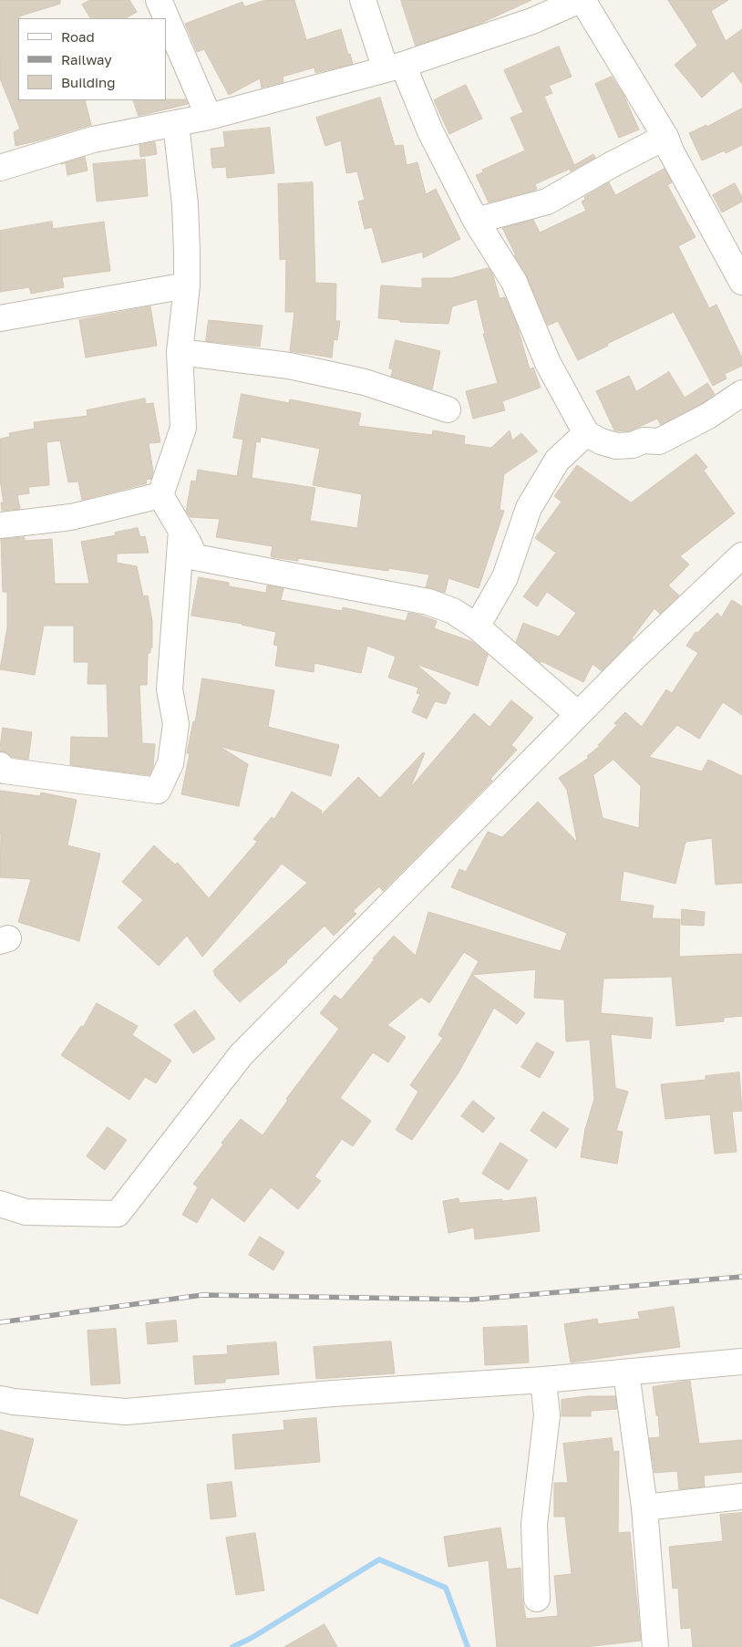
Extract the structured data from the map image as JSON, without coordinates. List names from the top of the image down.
{
  "legend": ["Road", "Railway", "Building"]
}
